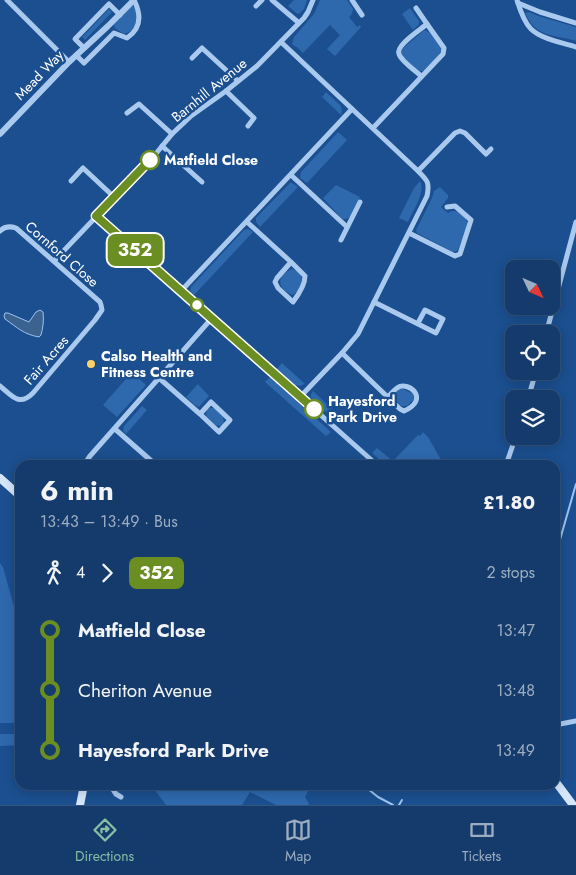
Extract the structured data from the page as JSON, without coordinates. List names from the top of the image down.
{
  "streets": {
    "street": [
      "Mead Way",
      "Barnhill Avenue",
      "Cornford Close",
      "Fair Acres"
    ]
  },
  "crossings": [
    ["Barnhill Avenue", "Cornford Close"],
    ["Cornford Close", "Fair Acres"]
  ],
  "places": ["Matfield Close", "Calso Health and Fitness Centre", "Hayesford Park Drive"],
  "lines": ["bus line 352"],
  "north": "bottom right",
  "page": {
    "on_map": "352",
    "heading": ["6 min", "13:43 – 13:49 · Bus", "£1.80"],
    "legs": ["4", "352", "2 stops"],
    "list": [
      {
        "name": "Matfield Close",
        "value": "13:47"
      },
      {
        "name": "Cheriton Avenue",
        "value": "13:48"
      },
      {
        "name": "Hayesford Park Drive",
        "value": "13:49"
      }
    ],
    "tabs": ["Directions", "Map", "Tickets"]
  }
}
